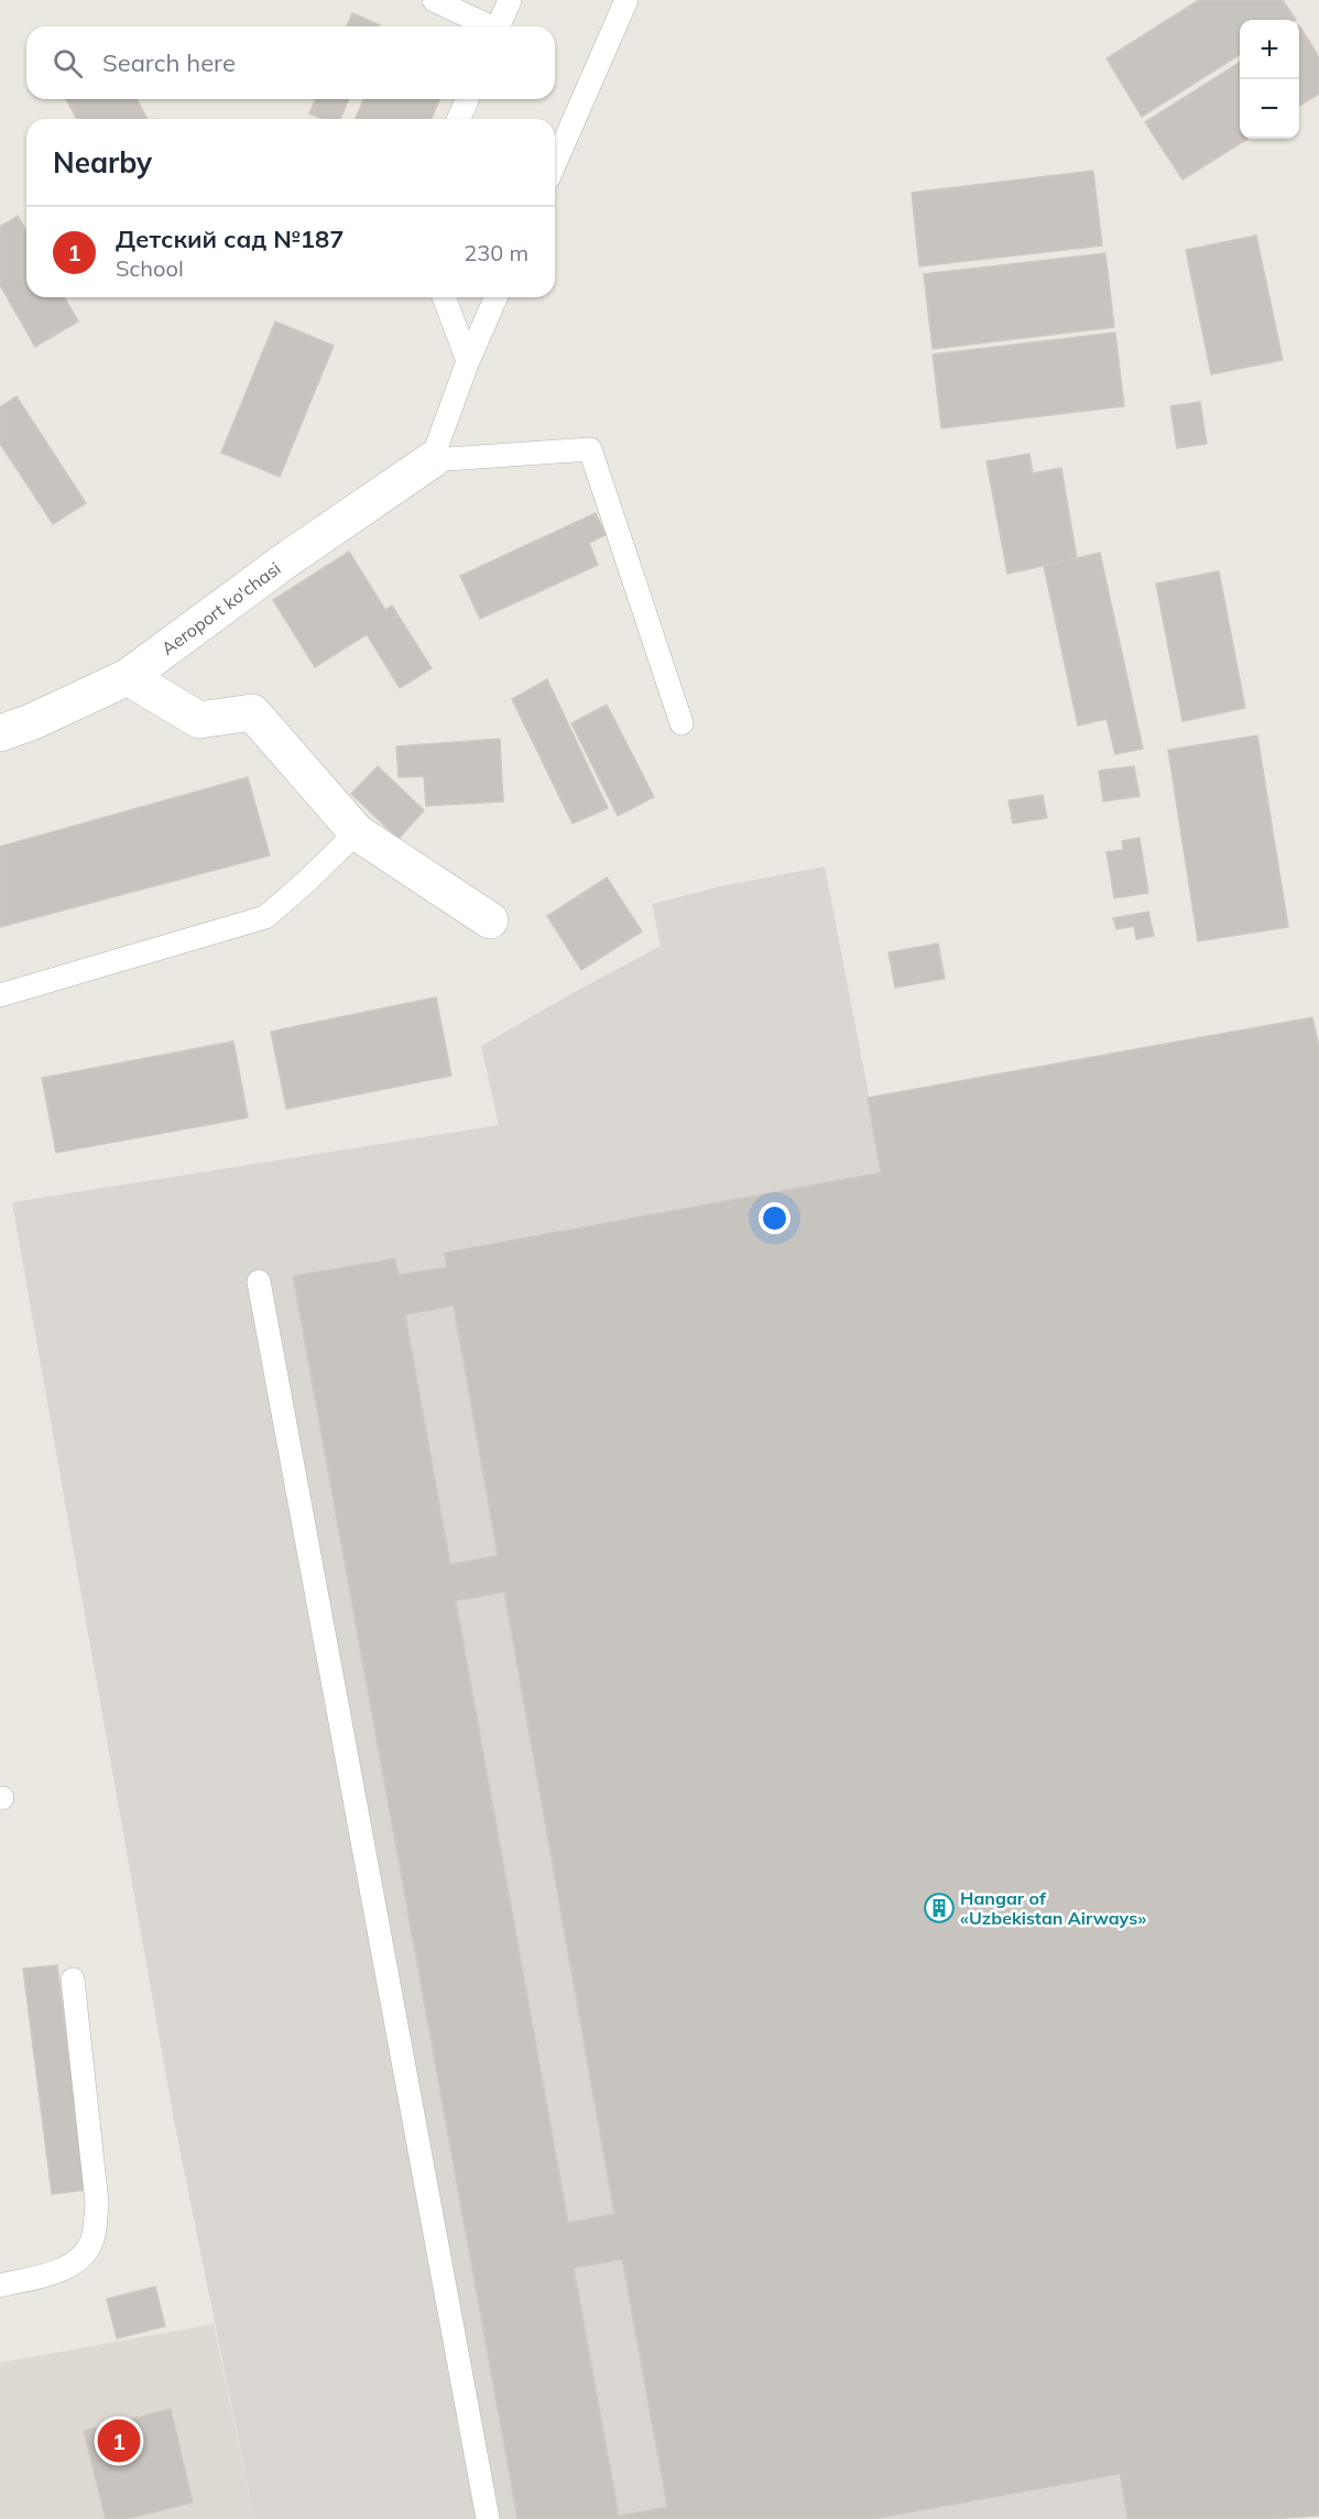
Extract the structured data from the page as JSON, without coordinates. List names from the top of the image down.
{
  "streets": {
    "street": ["Aeroport ko'chasi"]
  },
  "places": {
    "building": ["Hangar of «Uzbekistan Airways»"]
  },
  "page": {
    "map_buttons": ["+", "−"],
    "search": "Search here",
    "heading": "Nearby",
    "list": [
      {
        "mark": "1",
        "name": "Детский сад №187",
        "note": "School",
        "value": "230 m"
      }
    ],
    "pins": "1"
  }
}
